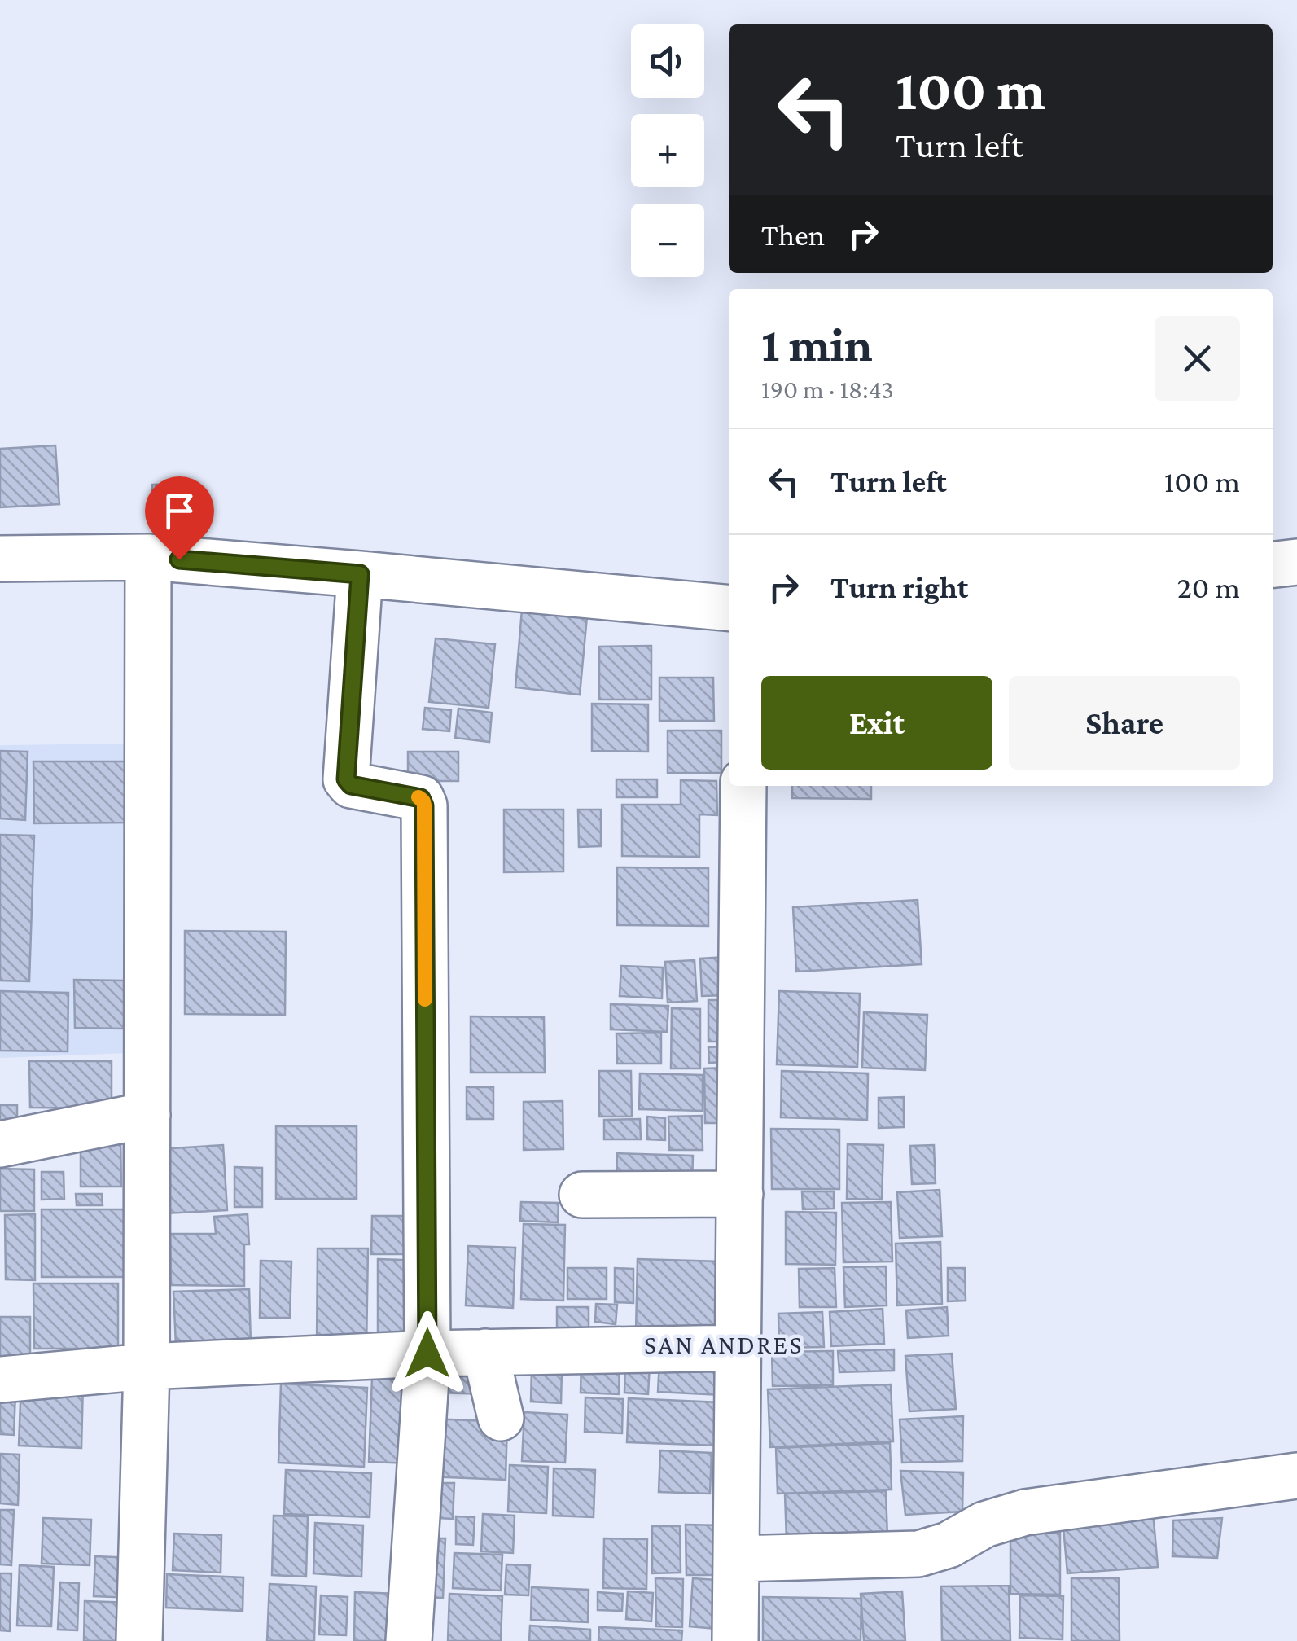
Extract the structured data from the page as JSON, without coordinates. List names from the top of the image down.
{
  "districts": ["SAN ANDRES"],
  "page": {
    "map_buttons": ["+", "−"],
    "turn": ["100 m", "Turn left"],
    "then": "Then",
    "heading": ["1 min", "190 m · 18:43"],
    "list": [
      {
        "name": "Turn left",
        "value": "100 m"
      },
      {
        "name": "Turn right",
        "value": "20 m"
      }
    ],
    "buttons": ["Exit", "Share"]
  }
}
